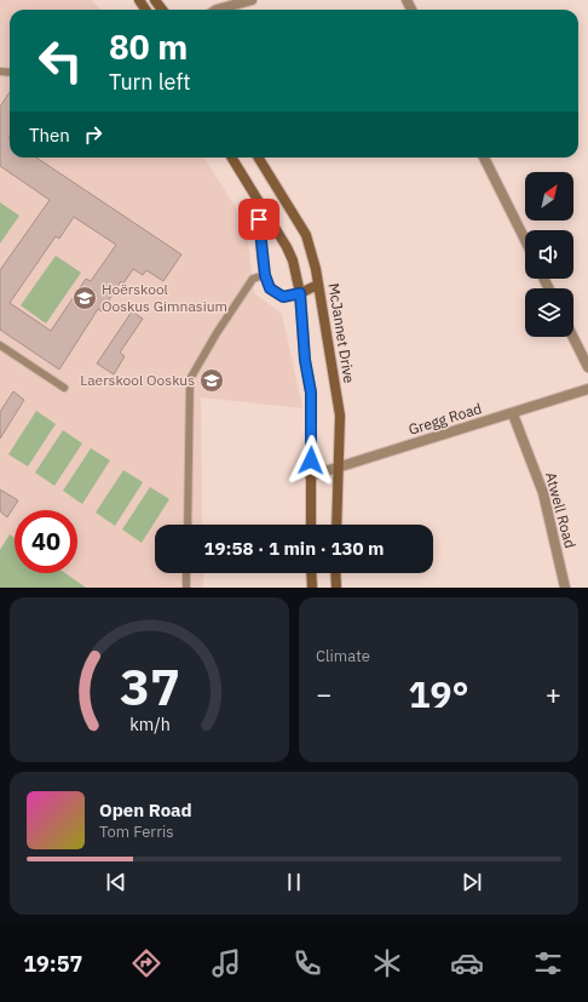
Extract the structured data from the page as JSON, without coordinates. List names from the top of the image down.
{
  "streets": {
    "street": ["McJannet Drive", "Gregg Road", "Atwell Road"]
  },
  "crossings": [
    ["McJannet Drive", "Gregg Road"],
    ["Gregg Road", "Atwell Road"]
  ],
  "places": {
    "school or university": ["Hoërskool Ooskus Gimnasium", "Laerskool Ooskus"]
  },
  "north": "top right",
  "page": {
    "turn": ["80 m", "Turn left"],
    "then": "Then",
    "limit": "40",
    "trip": "19:58 · 1 min · 130 m",
    "tile": "Climate",
    "heat": ["−", "19°", "+"],
    "song": ["Open Road", "Tom Ferris"],
    "tabs": "19:57",
    "gauge": ["37", "km/h"]
  }
}
